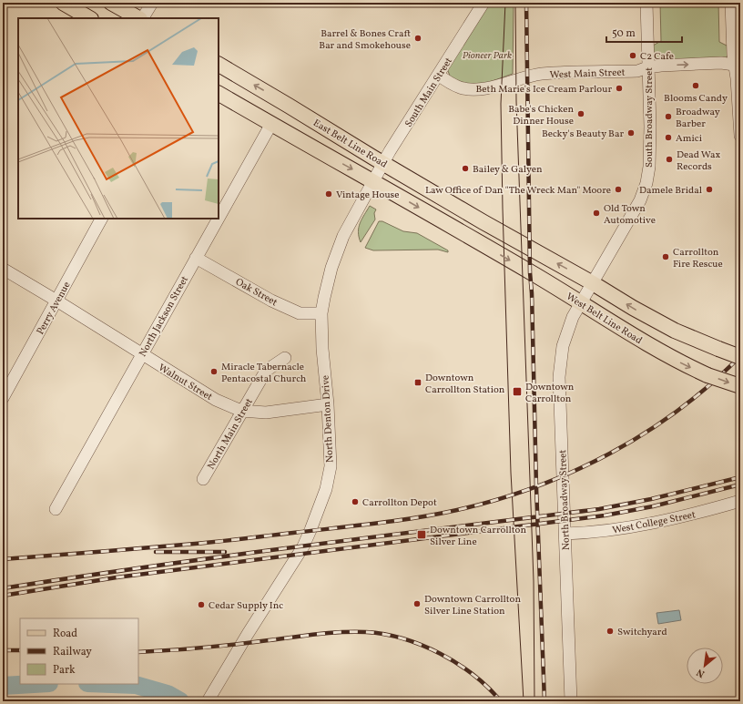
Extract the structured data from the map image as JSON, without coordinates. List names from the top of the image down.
{
  "streets": {
    "main road": ["East Belt Line Road", "West Belt Line Road"],
    "street": [
      "West Main Street",
      "South Main Street",
      "South Broadway Street",
      "Oak Street",
      "Perry Avenue",
      "North Jackson Street",
      "Walnut Street",
      "North Denton Drive",
      "North Main Street",
      "North Broadway Street",
      "West College Street"
    ]
  },
  "crossings": [
    ["West Main Street", "South Main Street"],
    ["West Main Street", "South Broadway Street"],
    ["South Main Street", "East Belt Line Road"],
    ["South Main Street", "West Belt Line Road"],
    ["South Main Street", "North Denton Drive"],
    ["South Broadway Street", "East Belt Line Road"],
    ["South Broadway Street", "West Belt Line Road"],
    ["South Broadway Street", "North Broadway Street"],
    ["Oak Street", "North Jackson Street"],
    ["Oak Street", "North Denton Drive"],
    ["Perry Avenue", "Walnut Street"],
    ["North Jackson Street", "Walnut Street"],
    ["West Belt Line Road", "North Denton Drive"],
    ["West Belt Line Road", "North Broadway Street"],
    ["Walnut Street", "North Denton Drive"],
    ["Walnut Street", "North Main Street"],
    ["North Broadway Street", "West College Street"]
  ],
  "parks": ["Pioneer Park"],
  "places": {
    "other": [
      "Barrel & Bones Craft Bar and Smokehouse",
      "C2 Cafe",
      "Blooms Candy",
      "Beth Marie's Ice Cream Parlour",
      "Babe's Chicken Dinner House",
      "Broadway Barber",
      "Becky's Beauty Bar",
      "Amici",
      "Dead Wax Records",
      "Bailey & Galyen",
      "Law Office of Dan \"The Wreck Man\" Moore",
      "Damele Bridal",
      "Vintage House",
      "Old Town Automotive",
      "Carrollton Fire Rescue",
      "Miracle Tabernacle Pentacostal Church",
      "Carrollton Depot",
      "Downtown Carrollton Silver Line Station",
      "Cedar Supply Inc",
      "Switchyard"
    ],
    "transit": ["Downtown Carrollton Station", "Downtown Carrollton", "Downtown Carrollton Silver Line"]
  },
  "legend": ["Road", "Railway", "Park"],
  "scale_bar": "50 m",
  "north": "bottom left"
}
